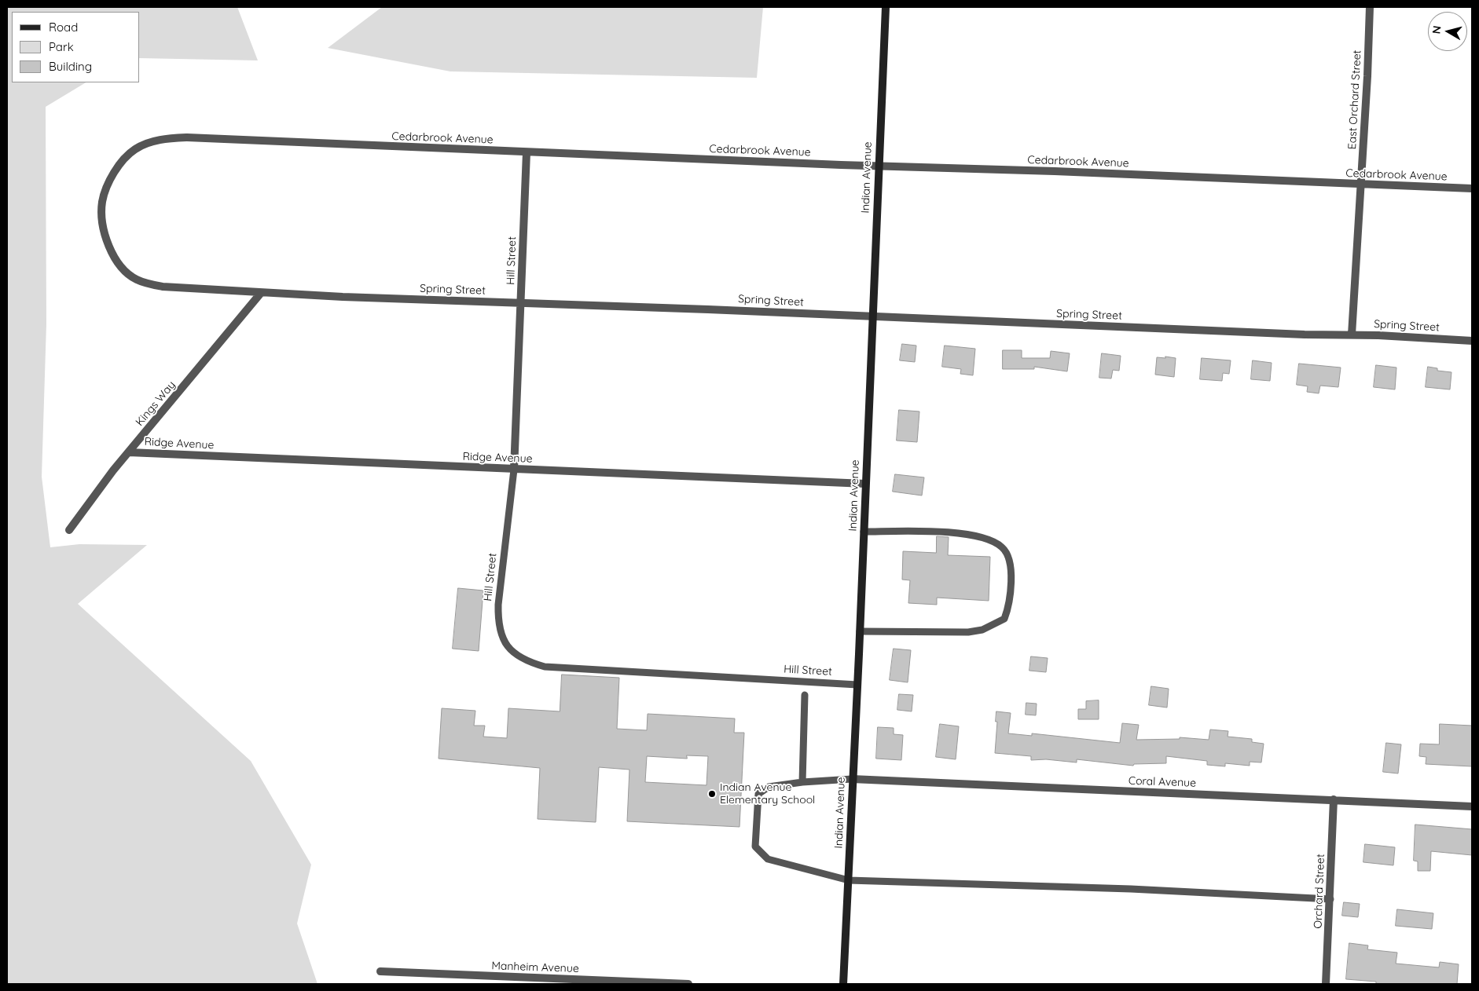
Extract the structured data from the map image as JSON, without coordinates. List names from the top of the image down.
{
  "streets": {
    "street": [
      "East Orchard Street",
      "Cedarbrook Avenue",
      "Indian Avenue",
      "Hill Street",
      "Spring Street",
      "Kings Way",
      "Ridge Avenue",
      "Coral Avenue",
      "Orchard Street",
      "Manheim Avenue"
    ]
  },
  "crossings": [
    ["East Orchard Street", "Cedarbrook Avenue"],
    ["East Orchard Street", "Spring Street"],
    ["Cedarbrook Avenue", "Indian Avenue"],
    ["Cedarbrook Avenue", "Hill Street"],
    ["Cedarbrook Avenue", "Spring Street"],
    ["Indian Avenue", "Hill Street"],
    ["Indian Avenue", "Spring Street"],
    ["Indian Avenue", "Ridge Avenue"],
    ["Indian Avenue", "Coral Avenue"],
    ["Hill Street", "Spring Street"],
    ["Hill Street", "Ridge Avenue"],
    ["Spring Street", "Kings Way"],
    ["Kings Way", "Ridge Avenue"],
    ["Coral Avenue", "Orchard Street"]
  ],
  "places": ["Indian Avenue Elementary School"],
  "legend": ["Road", "Park", "Building"],
  "north": "left"
}
